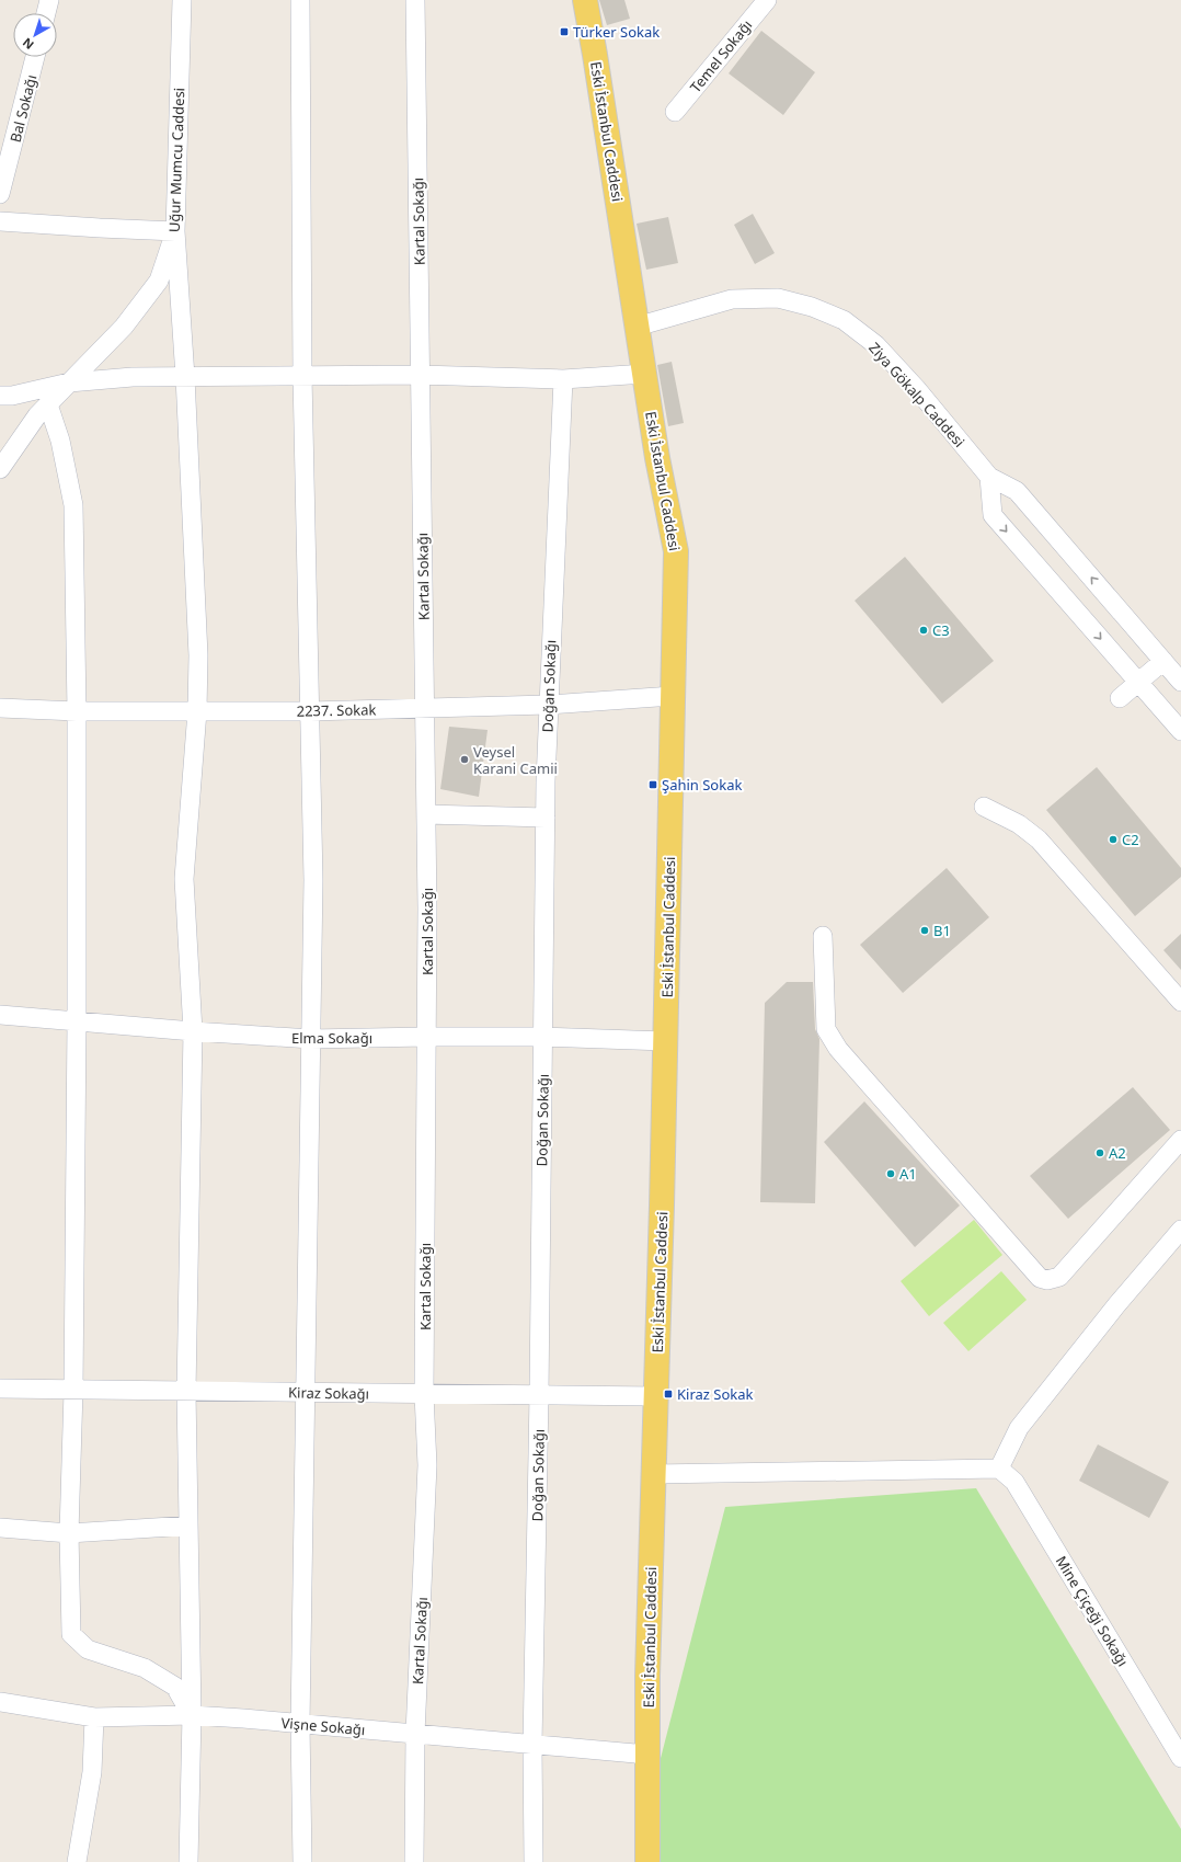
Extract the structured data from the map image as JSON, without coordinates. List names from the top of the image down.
{
  "streets": {
    "main road": ["Eski İstanbul Caddesi"],
    "street": [
      "Temel Sokağı",
      "Bal Sokağı",
      "Uğur Mumcu Caddesi",
      "Kartal Sokağı",
      "Ziya Gökalp Caddesi",
      "Doğan Sokağı",
      "2237. Sokak",
      "Elma Sokağı",
      "Kiraz Sokağı",
      "Mine Çiçeği Sokağı",
      "Vişne Sokağı"
    ]
  },
  "crossings": [
    ["Eski İstanbul Caddesi", "Ziya Gökalp Caddesi"],
    ["Eski İstanbul Caddesi", "2237. Sokak"],
    ["Eski İstanbul Caddesi", "Elma Sokağı"],
    ["Eski İstanbul Caddesi", "Kiraz Sokağı"],
    ["Eski İstanbul Caddesi", "Vişne Sokağı"],
    ["Kartal Sokağı", "2237. Sokak"],
    ["Kartal Sokağı", "Elma Sokağı"],
    ["Kartal Sokağı", "Kiraz Sokağı"],
    ["Kartal Sokağı", "Vişne Sokağı"],
    ["Doğan Sokağı", "2237. Sokak"],
    ["Doğan Sokağı", "Elma Sokağı"],
    ["Doğan Sokağı", "Kiraz Sokağı"],
    ["Doğan Sokağı", "Vişne Sokağı"]
  ],
  "places": {
    "transit": ["Türker Sokak", "Şahin Sokak", "Kiraz Sokak"],
    "other": [
      "C3",
      "Veysel Karani Camii",
      "C2",
      "B1",
      "A2",
      "A1"
    ]
  },
  "north": "bottom left"
}
